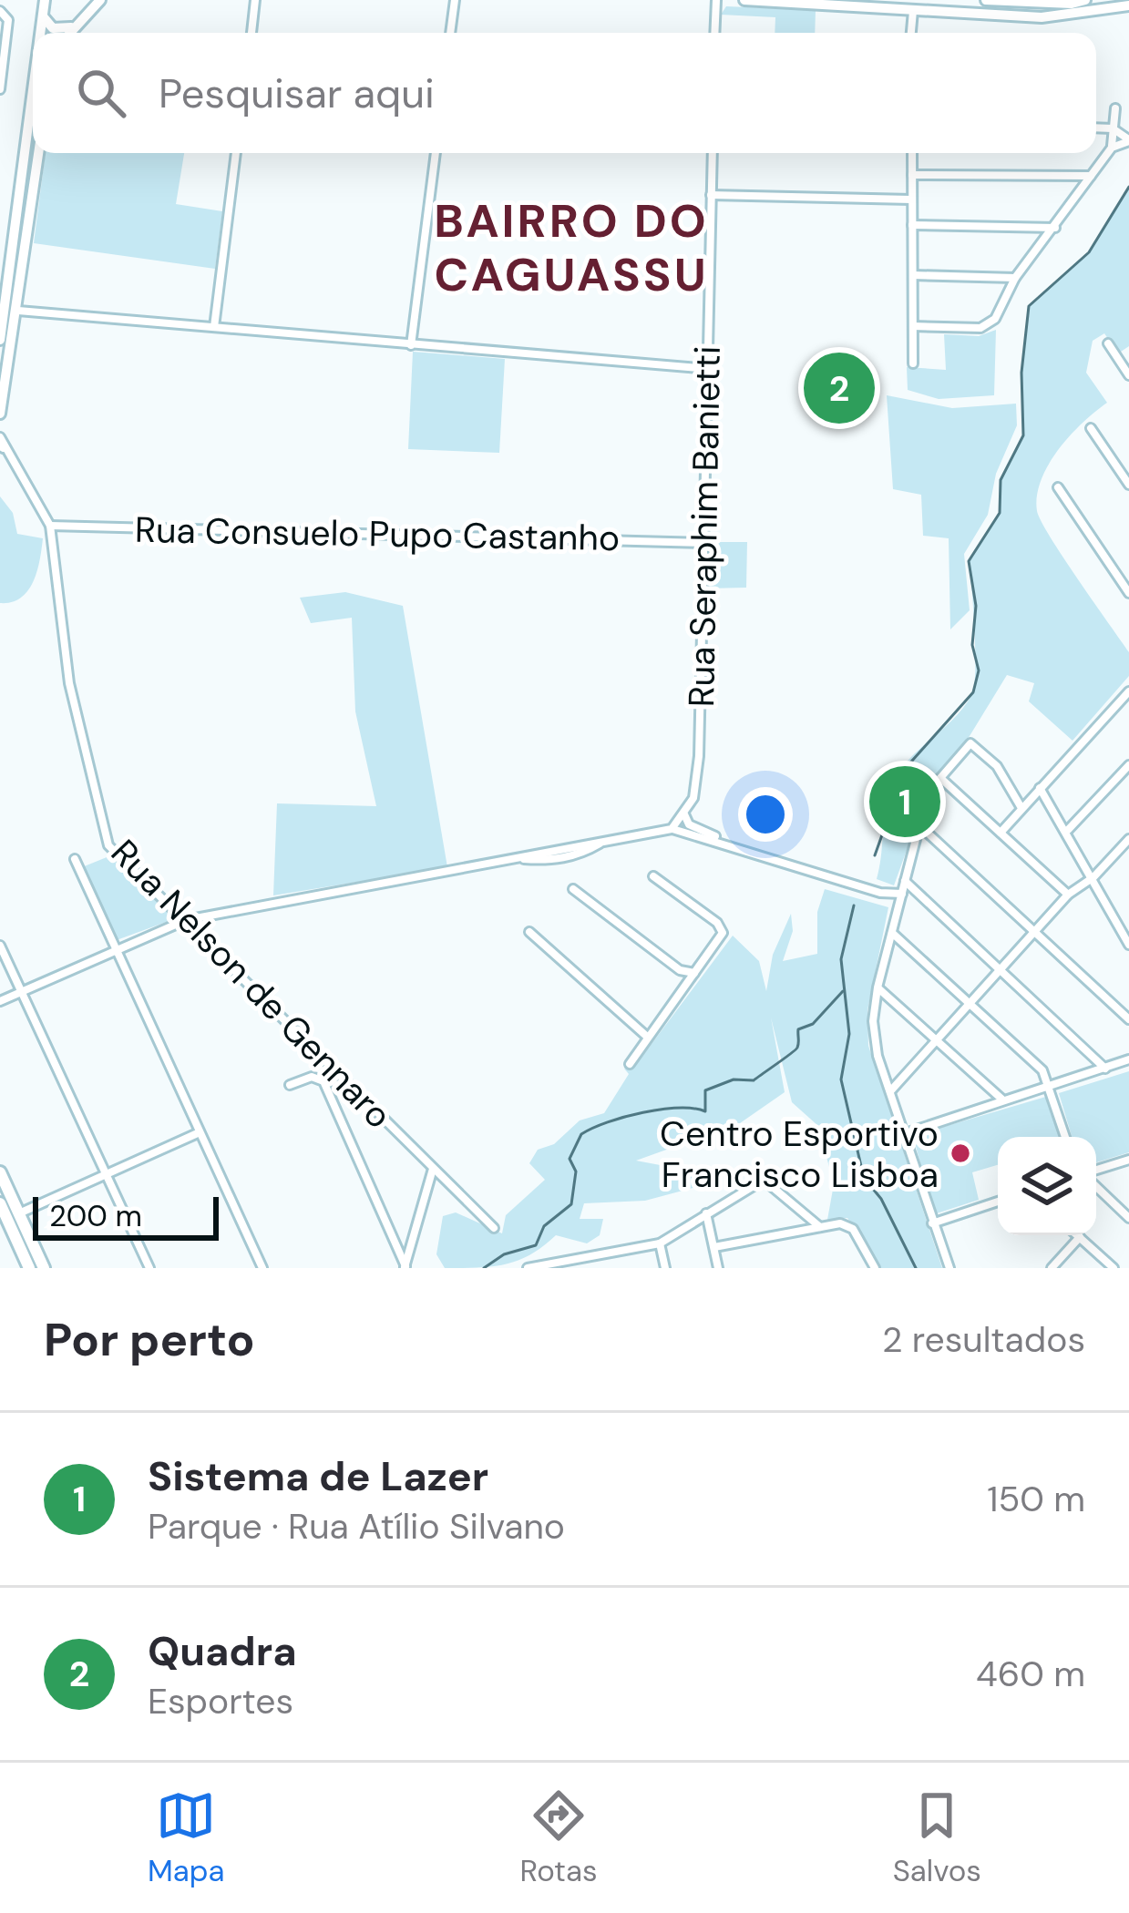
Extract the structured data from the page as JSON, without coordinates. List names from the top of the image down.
{
  "streets": {
    "street": ["Rua Seraphim Banietti", "Rua Consuelo Pupo Castanho", "Rua Nelson de Gennaro"]
  },
  "crossings": [
    ["Rua Seraphim Banietti", "Rua Consuelo Pupo Castanho"],
    ["Rua Consuelo Pupo Castanho", "Rua Nelson de Gennaro"]
  ],
  "districts": ["BAIRRO DO CAGUASSU"],
  "places": ["Centro Esportivo Francisco Lisboa"],
  "scale_bar": "200 m",
  "page": {
    "search": "Pesquisar aqui",
    "pins": ["2", "1"],
    "scale": "200 m",
    "heading": ["Por perto", "2 resultados"],
    "list": [
      {
        "mark": "1",
        "name": "Sistema de Lazer",
        "note": "Parque · Rua Atílio Silvano",
        "value": "150 m"
      },
      {
        "mark": "2",
        "name": "Quadra",
        "note": "Esportes",
        "value": "460 m"
      }
    ],
    "nav": ["Mapa", "Rotas", "Salvos"]
  }
}
